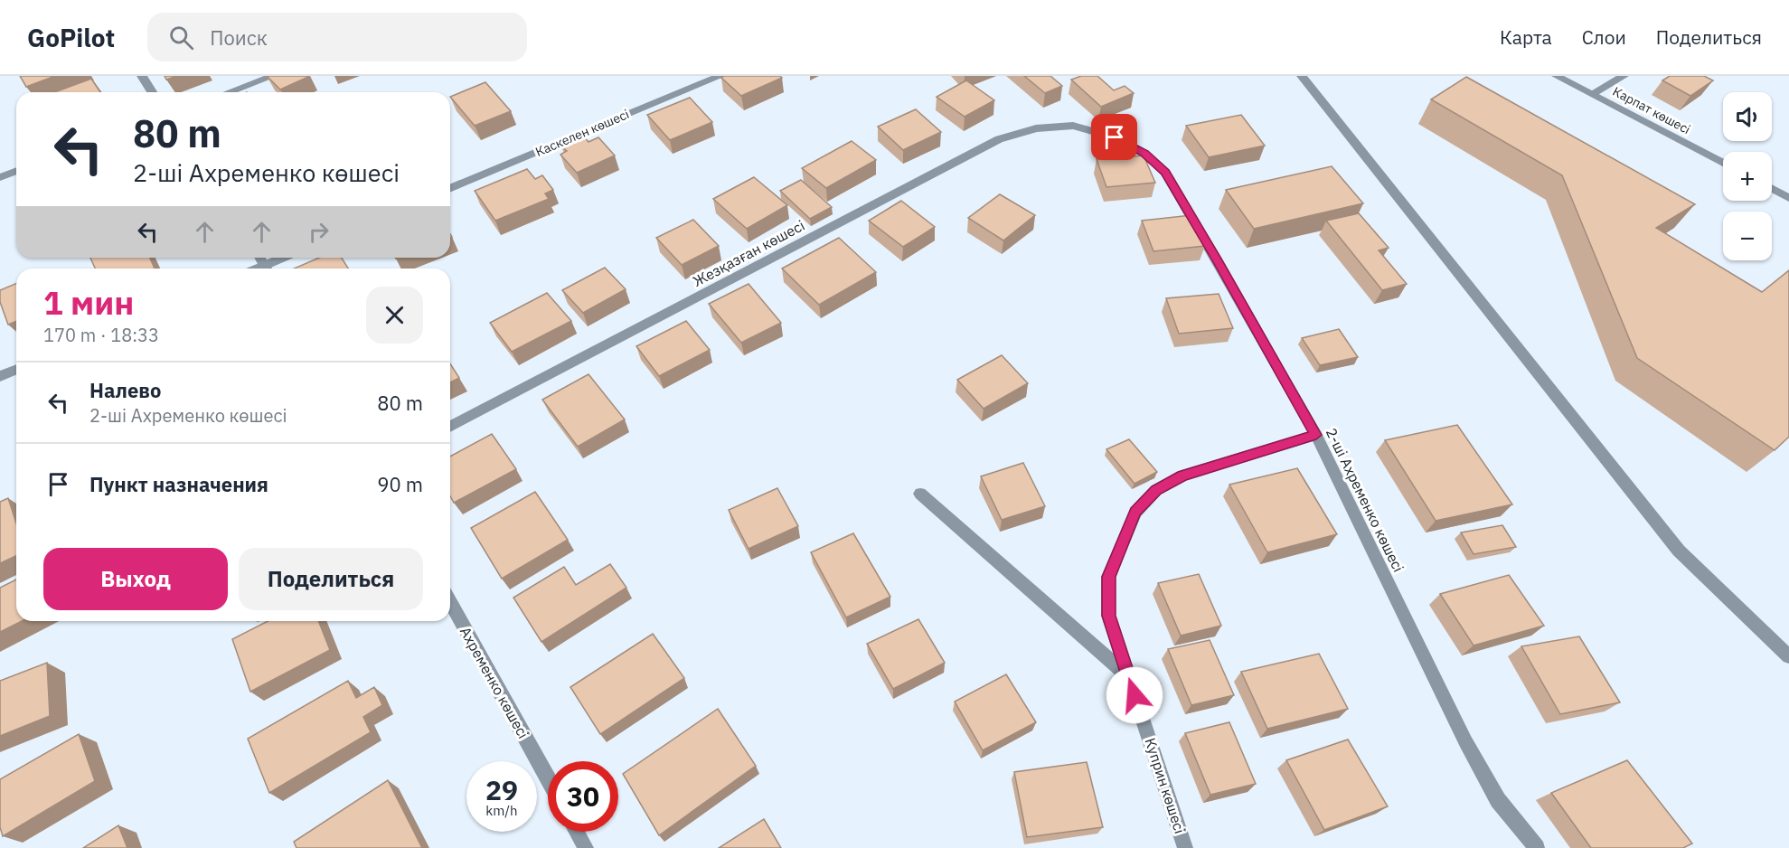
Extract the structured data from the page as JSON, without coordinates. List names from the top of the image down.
{
  "streets": {
    "street": [
      "Карпат көшесі",
      "Каскелен көшесі",
      "Жезқазған көшесі",
      "2-ші Ахременко көшесі",
      "Ахременко көшесі",
      "Куприн көшесі"
    ]
  },
  "crossings": [
    ["Жезқазған көшесі", "2-ші Ахременко көшесі"],
    ["2-ші Ахременко көшесі", "Куприн көшесі"]
  ],
  "page": {
    "header": "GoPilot",
    "search": "Поиск",
    "nav": ["Карта", "Слои", "Поделиться"],
    "map_buttons": ["+", "−"],
    "turn": ["80 m", "2-ші Ахременко көшесі"],
    "heading": ["1 мин", "170 m · 18:33"],
    "list": [
      {
        "name": "Налево",
        "note": "2-ші Ахременко көшесі",
        "value": "80 m"
      },
      {
        "name": "Пункт назначения",
        "value": "90 m"
      }
    ],
    "buttons": ["Выход", "Поделиться"],
    "speed": "29 km/h",
    "limit": "30"
  }
}
